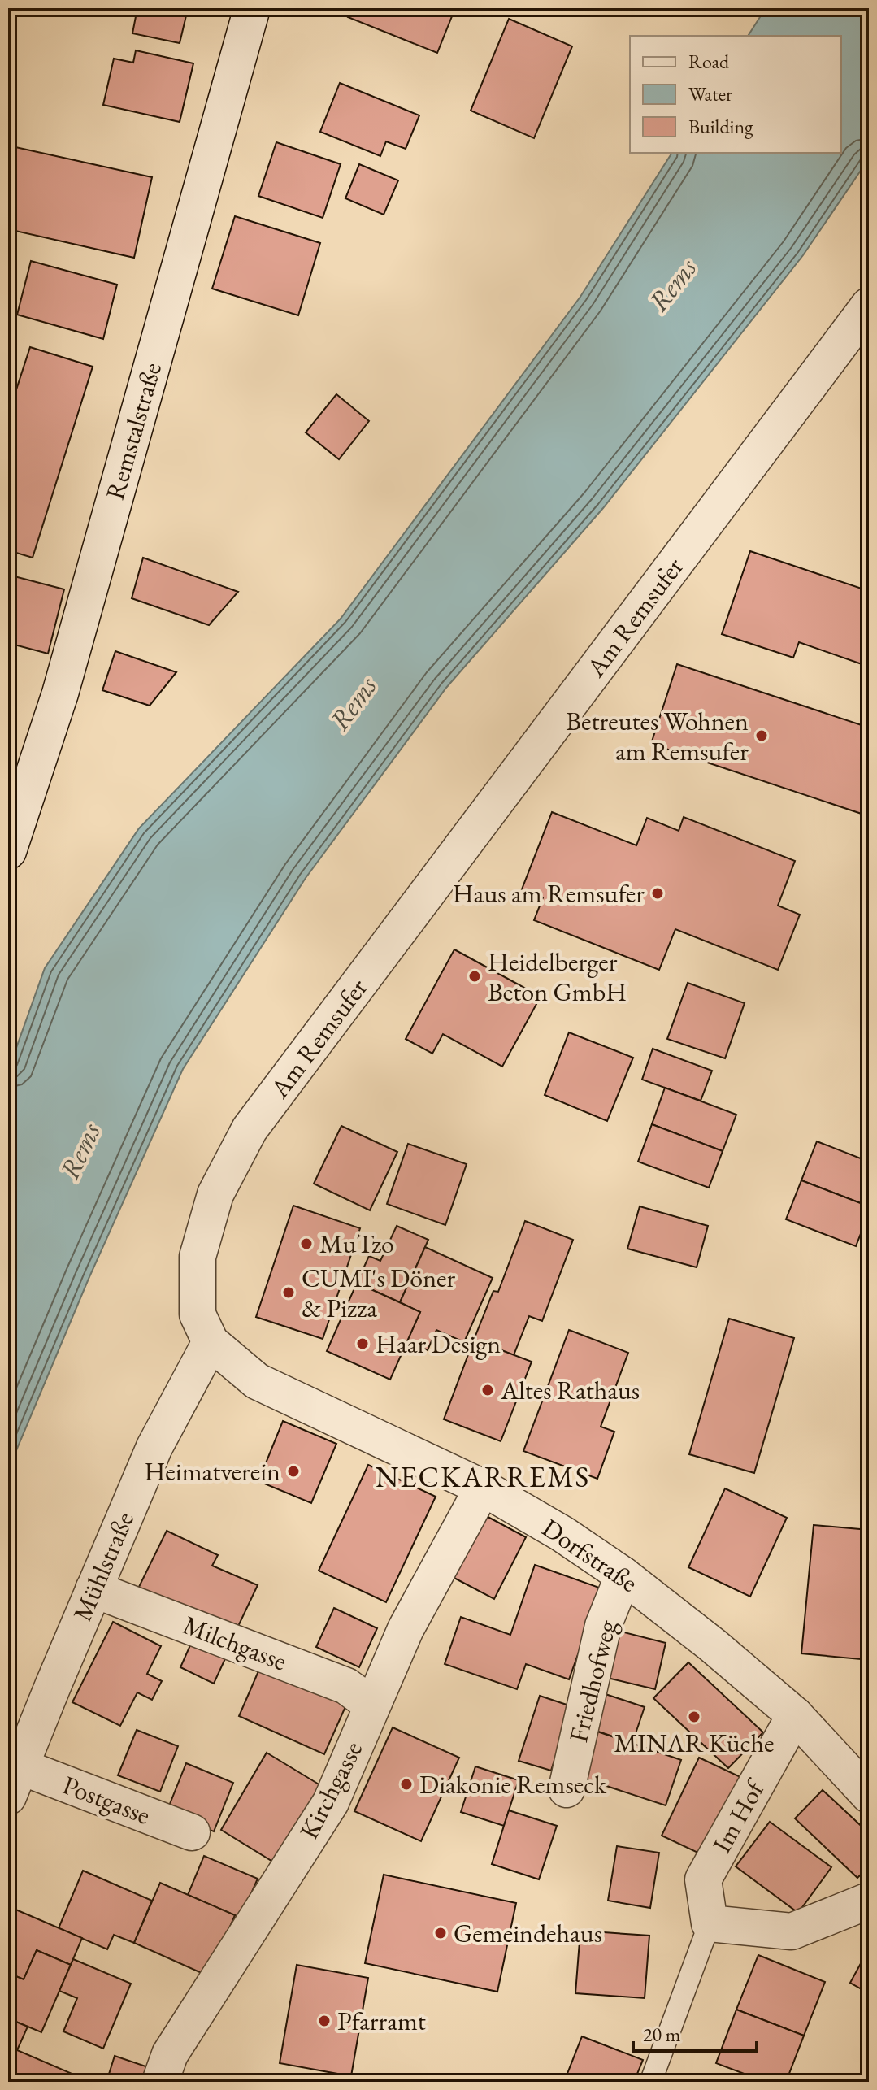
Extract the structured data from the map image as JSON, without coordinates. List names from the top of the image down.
{
  "streets": {
    "street": [
      "Remstalstraße",
      "Am Remsufer",
      "Dorfstraße",
      "Mühlstraße",
      "Milchgasse",
      "Friedhofweg",
      "Kirchgasse",
      "Postgasse",
      "Im Hof"
    ]
  },
  "crossings": [
    ["Am Remsufer", "Dorfstraße"],
    ["Dorfstraße", "Mühlstraße"],
    ["Dorfstraße", "Friedhofweg"],
    ["Dorfstraße", "Kirchgasse"],
    ["Dorfstraße", "Im Hof"],
    ["Mühlstraße", "Milchgasse"],
    ["Mühlstraße", "Postgasse"],
    ["Milchgasse", "Kirchgasse"]
  ],
  "districts": ["NECKARREMS"],
  "water": ["Rems"],
  "places": [
    "Betreutes Wohnen am Remsufer",
    "Haus am Remsufer",
    "Heidelberger Beton GmbH",
    "MuTzo",
    "CUMI's Döner & Pizza",
    "Haar Design",
    "Altes Rathaus",
    "Heimatverein",
    "MINAR Küche",
    "Diakonie Remseck",
    "Gemeindehaus",
    "Pfarramt"
  ],
  "legend": ["Road", "Water", "Building"],
  "scale_bar": "20 m"
}
